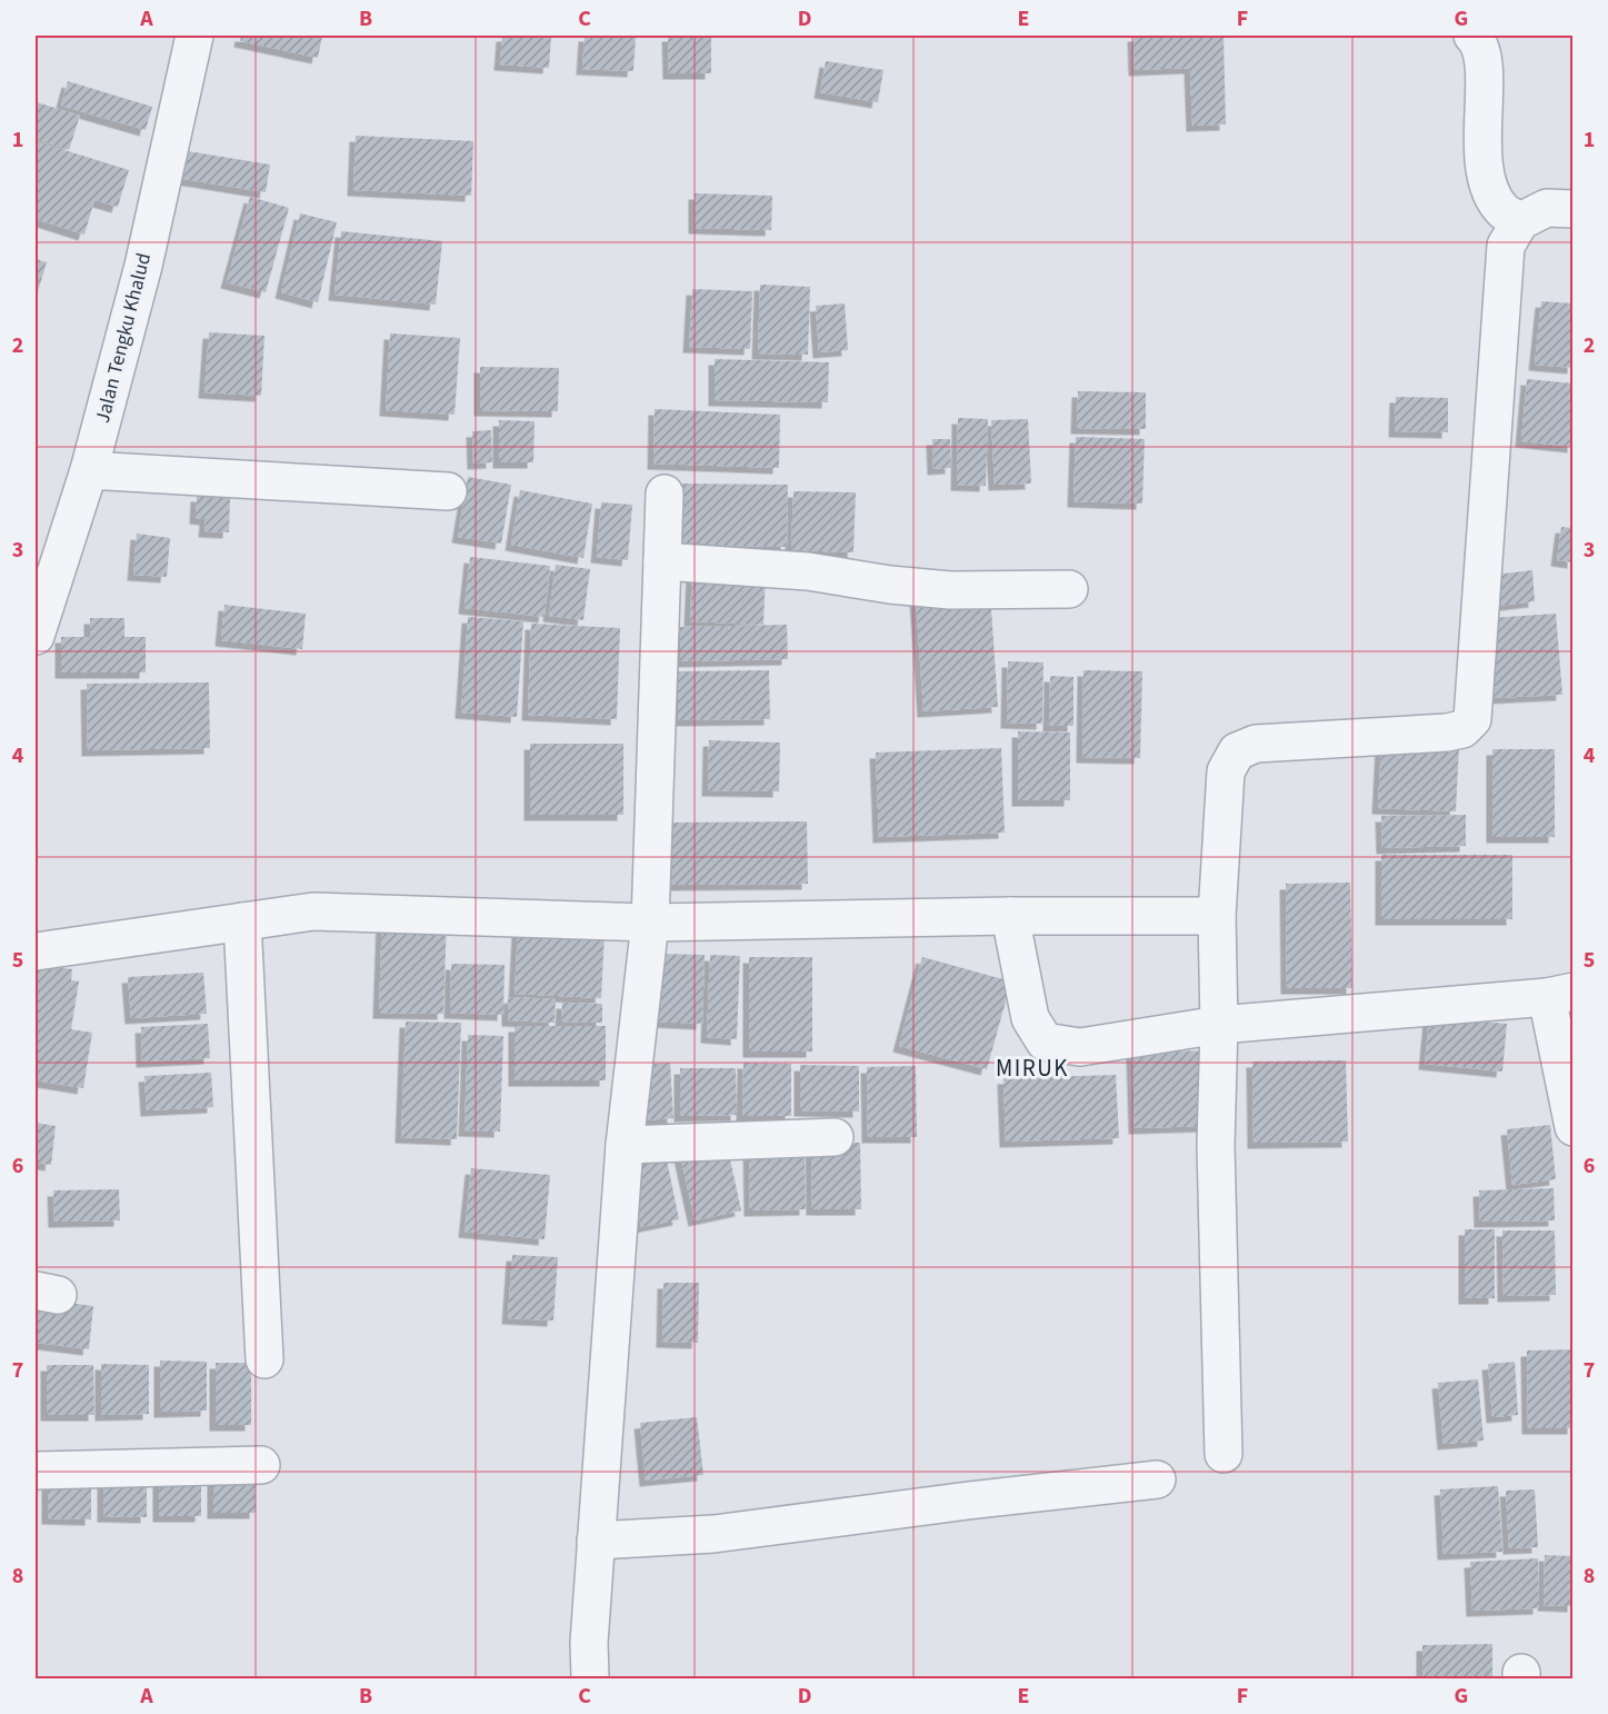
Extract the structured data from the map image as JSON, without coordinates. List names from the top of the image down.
{
  "streets": {
    "street": ["Jalan Tengku Khalud"]
  },
  "districts": ["MIRUK"],
  "grid": {
    "columns": [
      "A",
      "B",
      "C",
      "D",
      "E",
      "F",
      "G"
    ],
    "rows": [
      "1",
      "2",
      "3",
      "4",
      "5",
      "6",
      "7",
      "8"
    ]
  }
}
